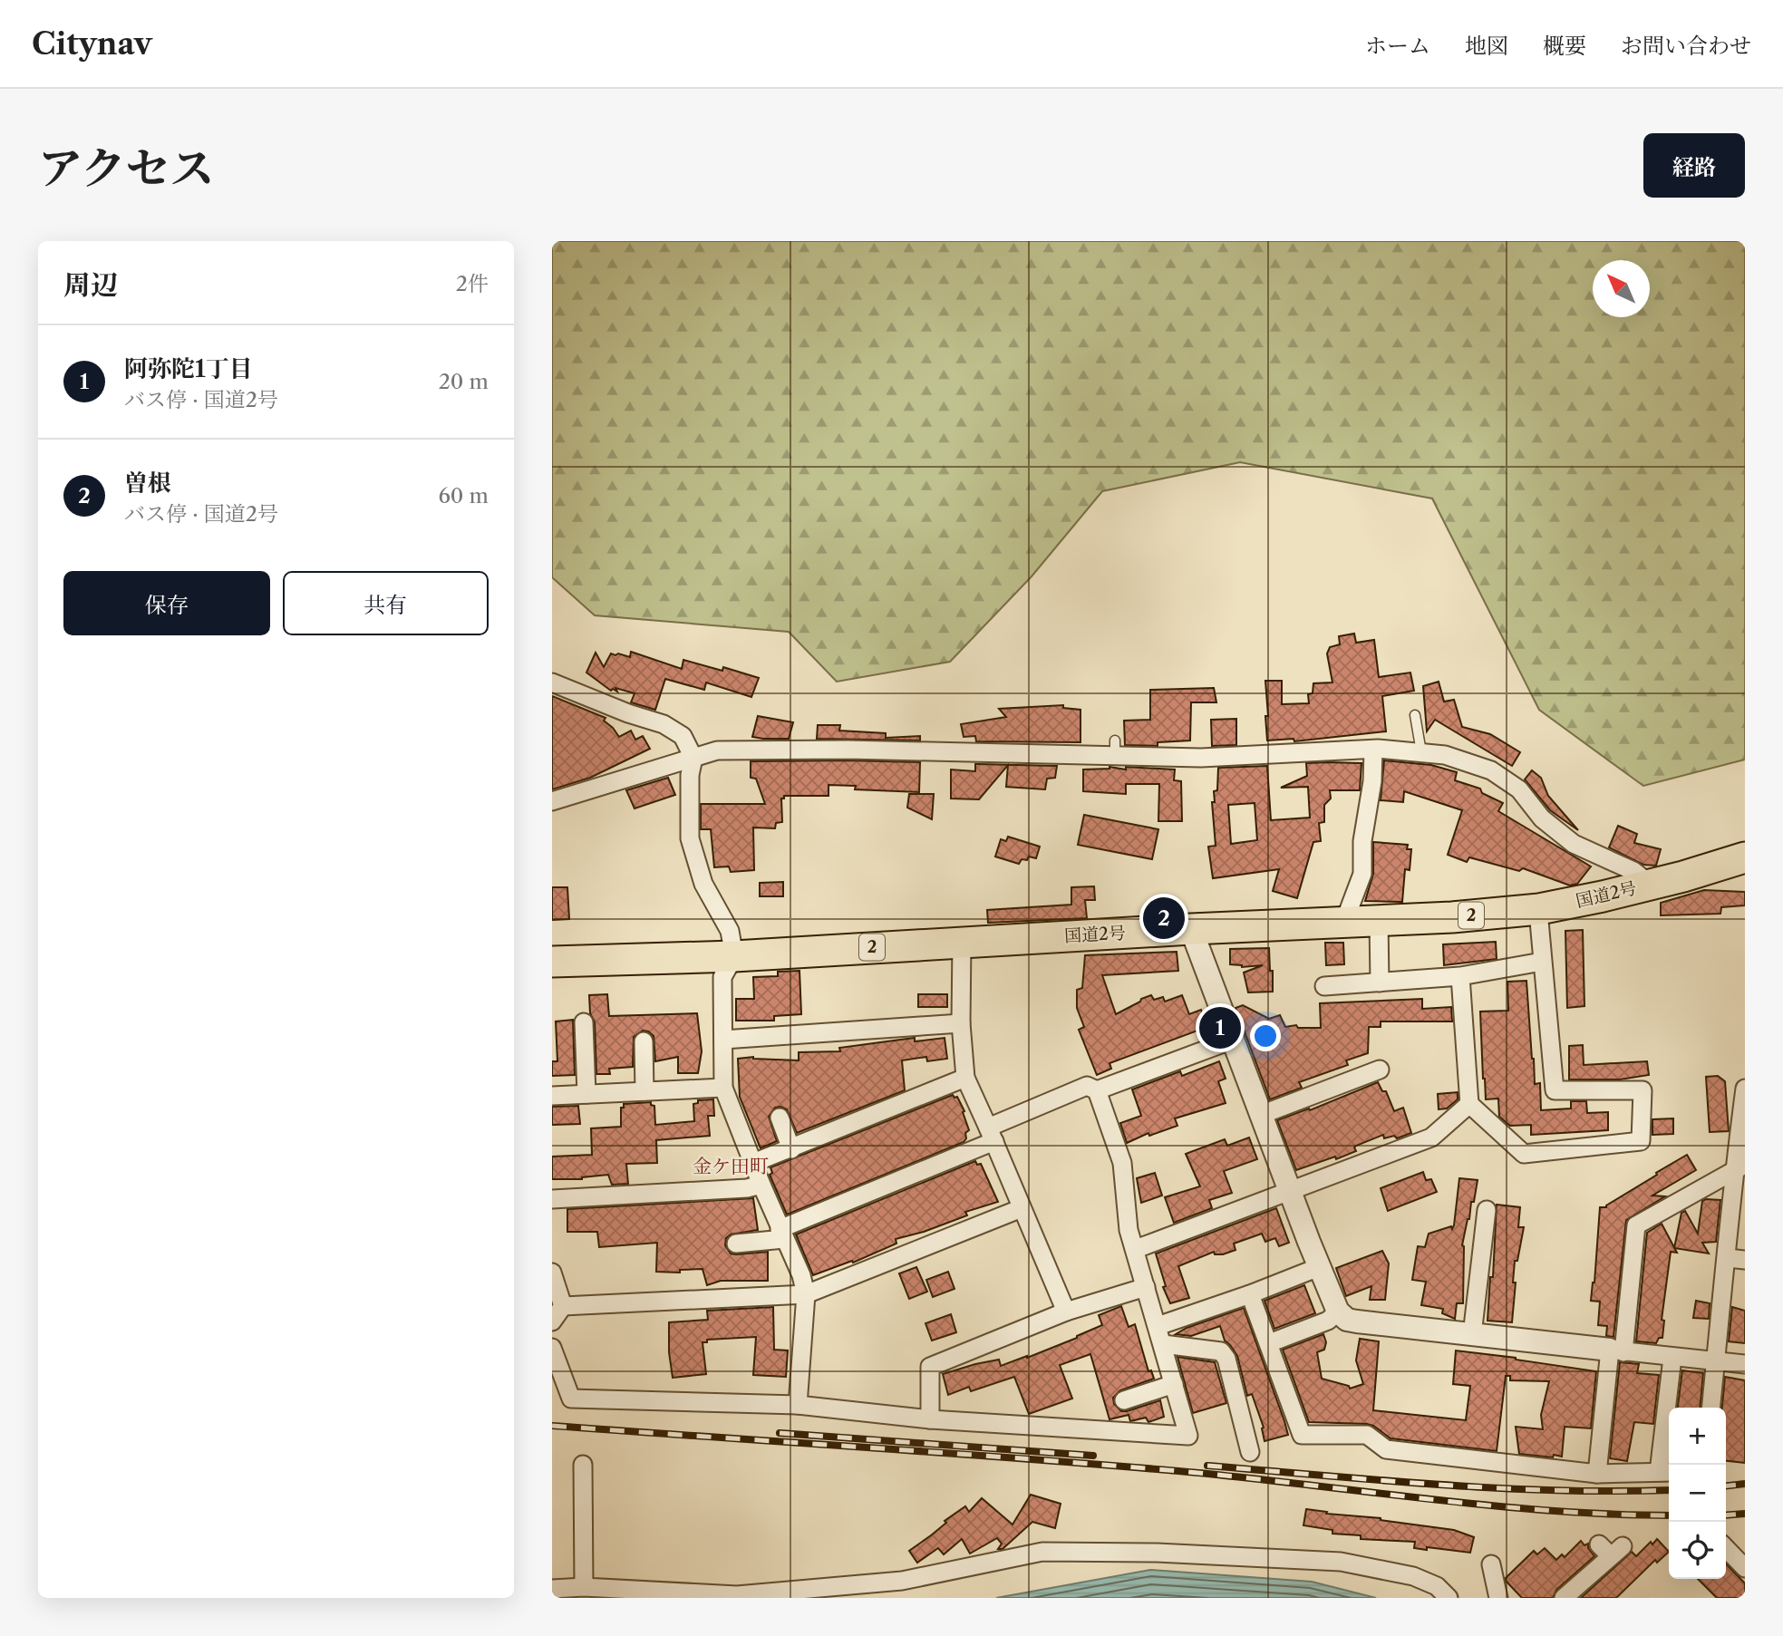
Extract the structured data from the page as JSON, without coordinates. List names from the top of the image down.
{
  "streets": {
    "highway": ["国道2号", "2"]
  },
  "districts": ["金ケ田町"],
  "north": "top left",
  "page": {
    "header": "Citynav",
    "nav": [
      "ホーム",
      "地図",
      "概要",
      "お問い合わせ"
    ],
    "title": "アクセス",
    "buttons": [
      "経路",
      ["保存", "共有"]
    ],
    "heading": ["周辺", "2件"],
    "list": [
      {
        "mark": "1",
        "name": "阿弥陀1丁目",
        "note": "バス停 · 国道2号",
        "value": "20 m"
      },
      {
        "mark": "2",
        "name": "曽根",
        "note": "バス停 · 国道2号",
        "value": "60 m"
      }
    ],
    "pins": ["2", "1"],
    "map_buttons": ["+", "−"]
  }
}
